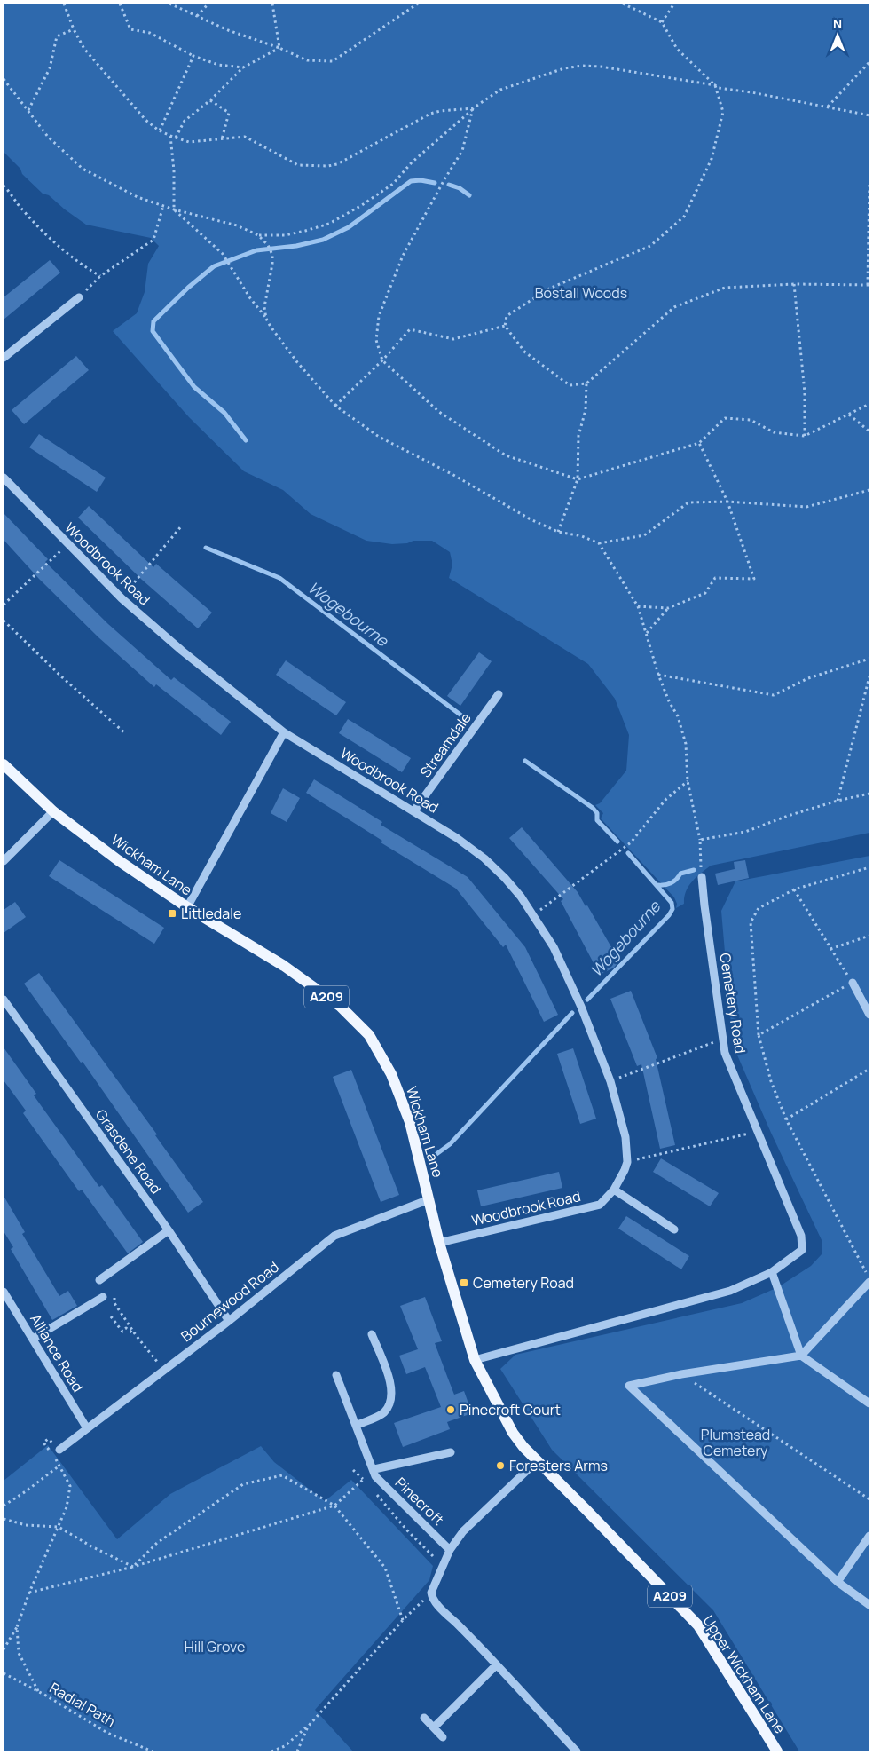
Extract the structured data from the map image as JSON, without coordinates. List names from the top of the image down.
{
  "streets": {
    "main road": ["Wickham Lane", "A209", "Upper Wickham Lane"],
    "street": [
      "Woodbrook Road",
      "Streamdale",
      "Cemetery Road",
      "Grasdene Road",
      "Bournewood Road",
      "Alliance Road",
      "Pinecroft"
    ],
    "path": ["Radial Path"]
  },
  "crossings": [
    ["Woodbrook Road", "Streamdale"],
    ["Woodbrook Road", "Wickham Lane"],
    ["Wickham Lane", "Cemetery Road"],
    ["Wickham Lane", "Bournewood Road"],
    ["Wickham Lane", "Upper Wickham Lane"],
    ["Grasdene Road", "Bournewood Road"],
    ["Bournewood Road", "Alliance Road"]
  ],
  "water": ["Wogebourne"],
  "parks": ["Bostall Woods", "Plumstead Cemetery", "Hill Grove"],
  "places": {
    "transit": ["Littledale", "Cemetery Road"],
    "other": ["Pinecroft Court", "Foresters Arms"]
  },
  "north": "top"
}
